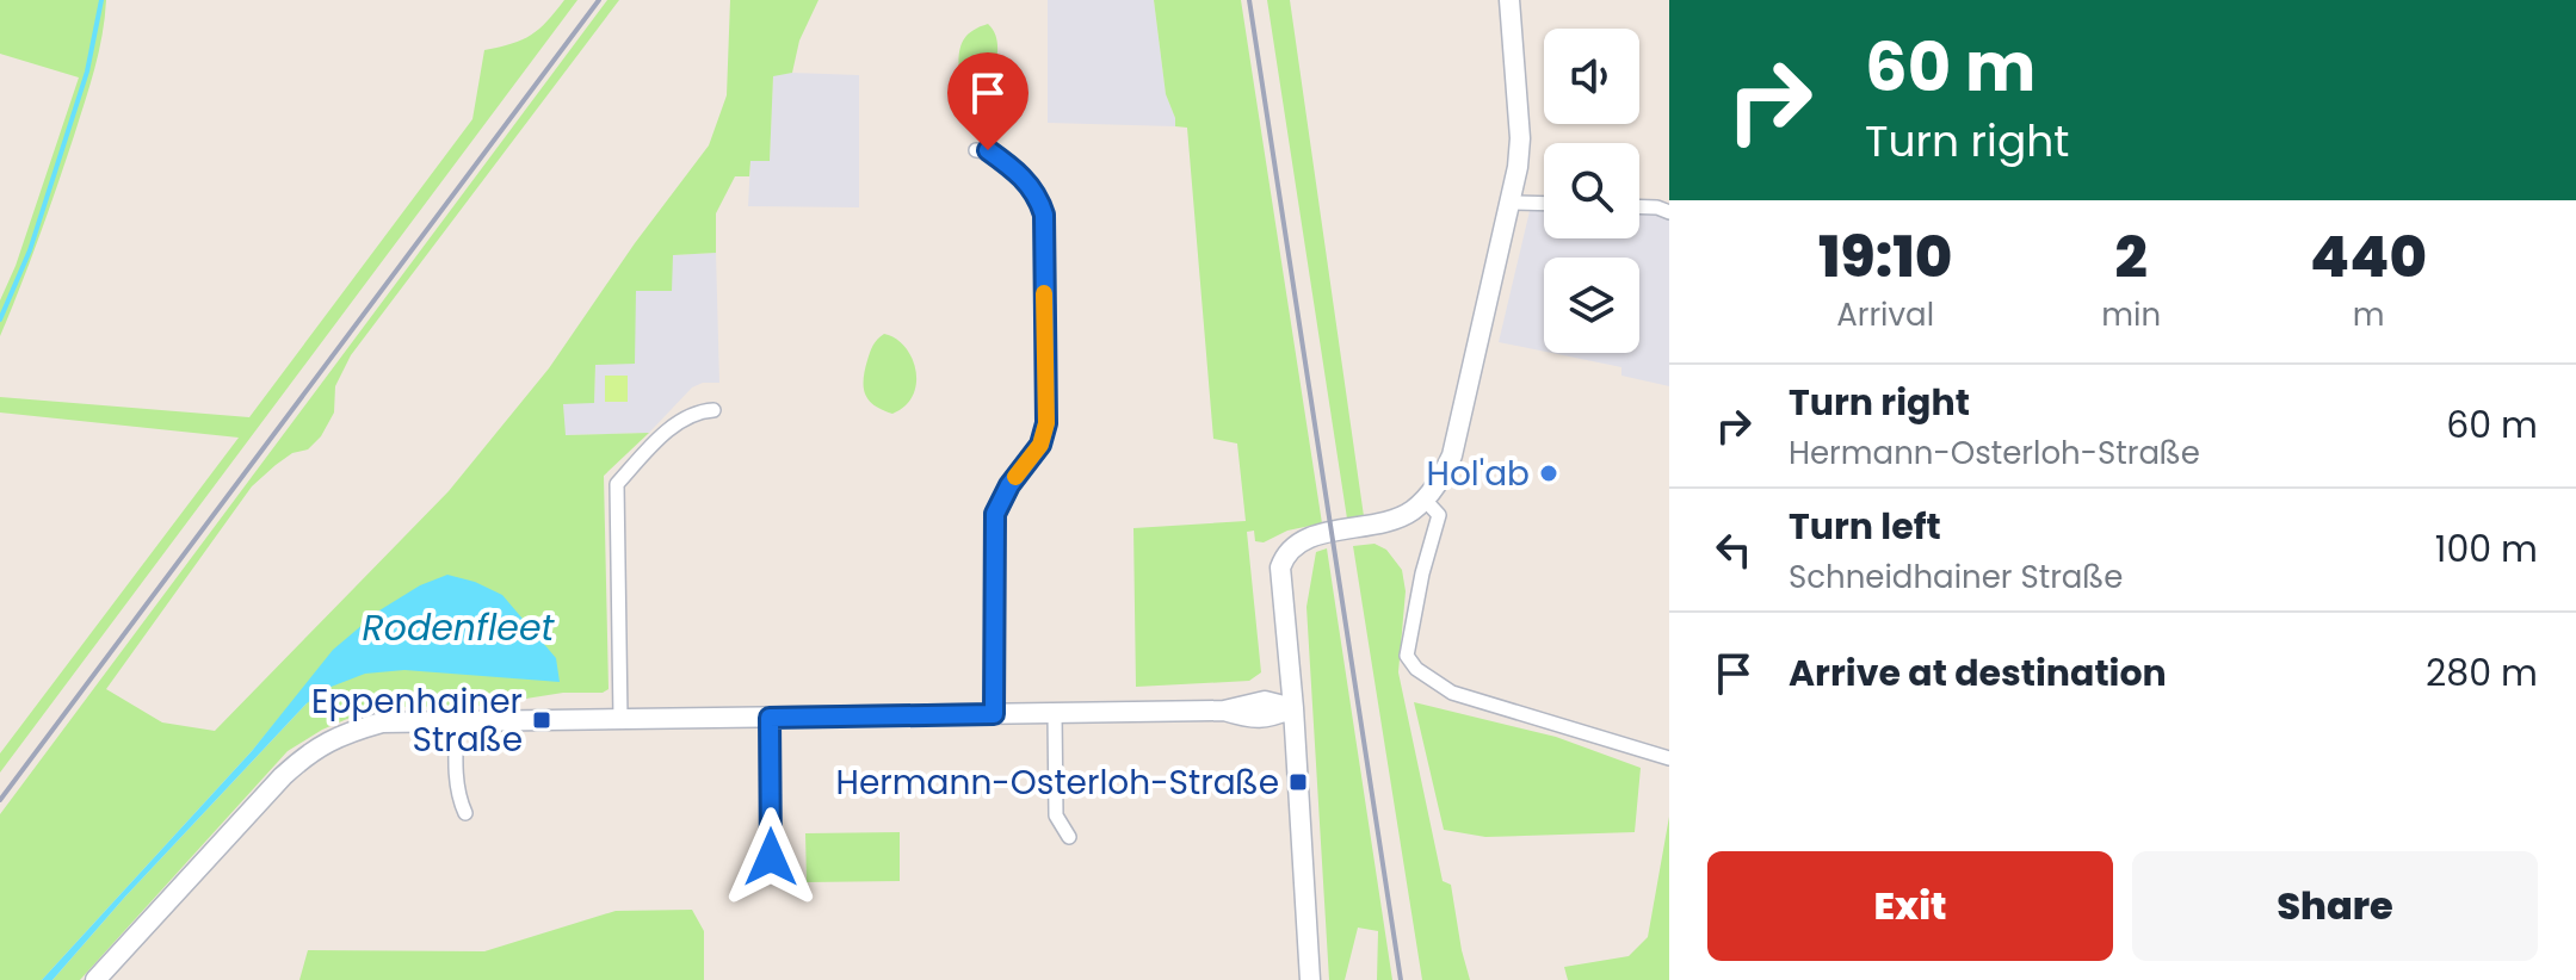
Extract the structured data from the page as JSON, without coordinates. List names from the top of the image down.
{
  "water": ["Rodenfleet"],
  "places": {
    "other": ["Hol'ab"],
    "transit": ["Eppenhainer Straße", "Hermann-Osterloh-Straße"]
  },
  "page": {
    "turn": ["60 m", "Turn right"],
    "eta": [
      "19:10",
      "Arrival",
      "2",
      "min",
      "440",
      "m"
    ],
    "list": [
      {
        "name": "Turn right",
        "note": "Hermann-Osterloh-Straße",
        "value": "60 m"
      },
      {
        "name": "Turn left",
        "note": "Schneidhainer Straße",
        "value": "100 m"
      },
      {
        "name": "Arrive at destination",
        "value": "280 m"
      }
    ],
    "buttons": ["Exit", "Share"]
  }
}
